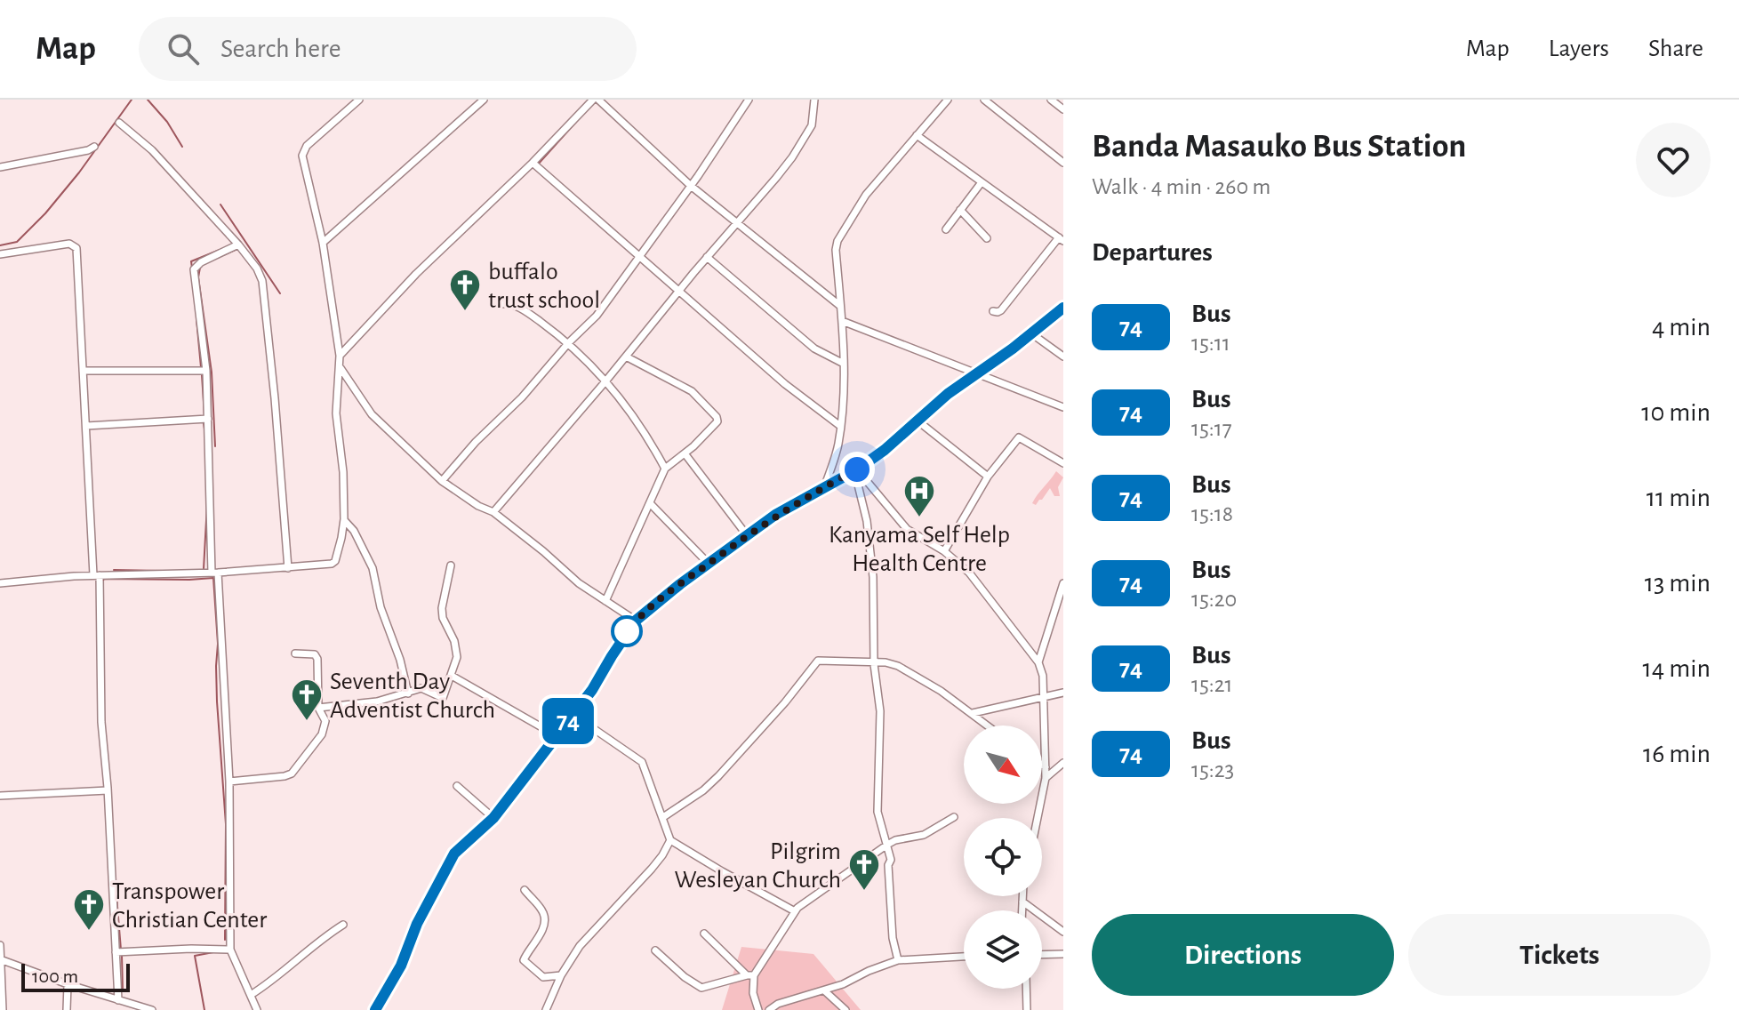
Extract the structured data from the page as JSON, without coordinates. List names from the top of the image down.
{
  "places": {
    "church": [
      "buffalo trust school",
      "Seventh Day Adventist Church",
      "Pilgrim Wesleyan Church",
      "Transpower Christian Center"
    ],
    "hospital": ["Kanyama Self Help Health Centre"]
  },
  "lines": ["bus line 74"],
  "scale_bar": "100 m",
  "north": "bottom right",
  "page": {
    "header": "Map",
    "search": "Search here",
    "nav": ["Map", "Layers", "Share"],
    "on_map": "74",
    "heading": [
      ["Banda Masauko Bus Station", "Walk · 4 min · 260 m"],
      "Departures"
    ],
    "list": [
      {
        "mark": "74",
        "name": "Bus",
        "note": "15:11",
        "value": "4 min"
      },
      {
        "mark": "74",
        "name": "Bus",
        "note": "15:17",
        "value": "10 min"
      },
      {
        "mark": "74",
        "name": "Bus",
        "note": "15:18",
        "value": "11 min"
      },
      {
        "mark": "74",
        "name": "Bus",
        "note": "15:20",
        "value": "13 min"
      },
      {
        "mark": "74",
        "name": "Bus",
        "note": "15:21",
        "value": "14 min"
      },
      {
        "mark": "74",
        "name": "Bus",
        "note": "15:23",
        "value": "16 min"
      }
    ],
    "buttons": ["Directions", "Tickets"],
    "scale": "100 m"
  }
}
